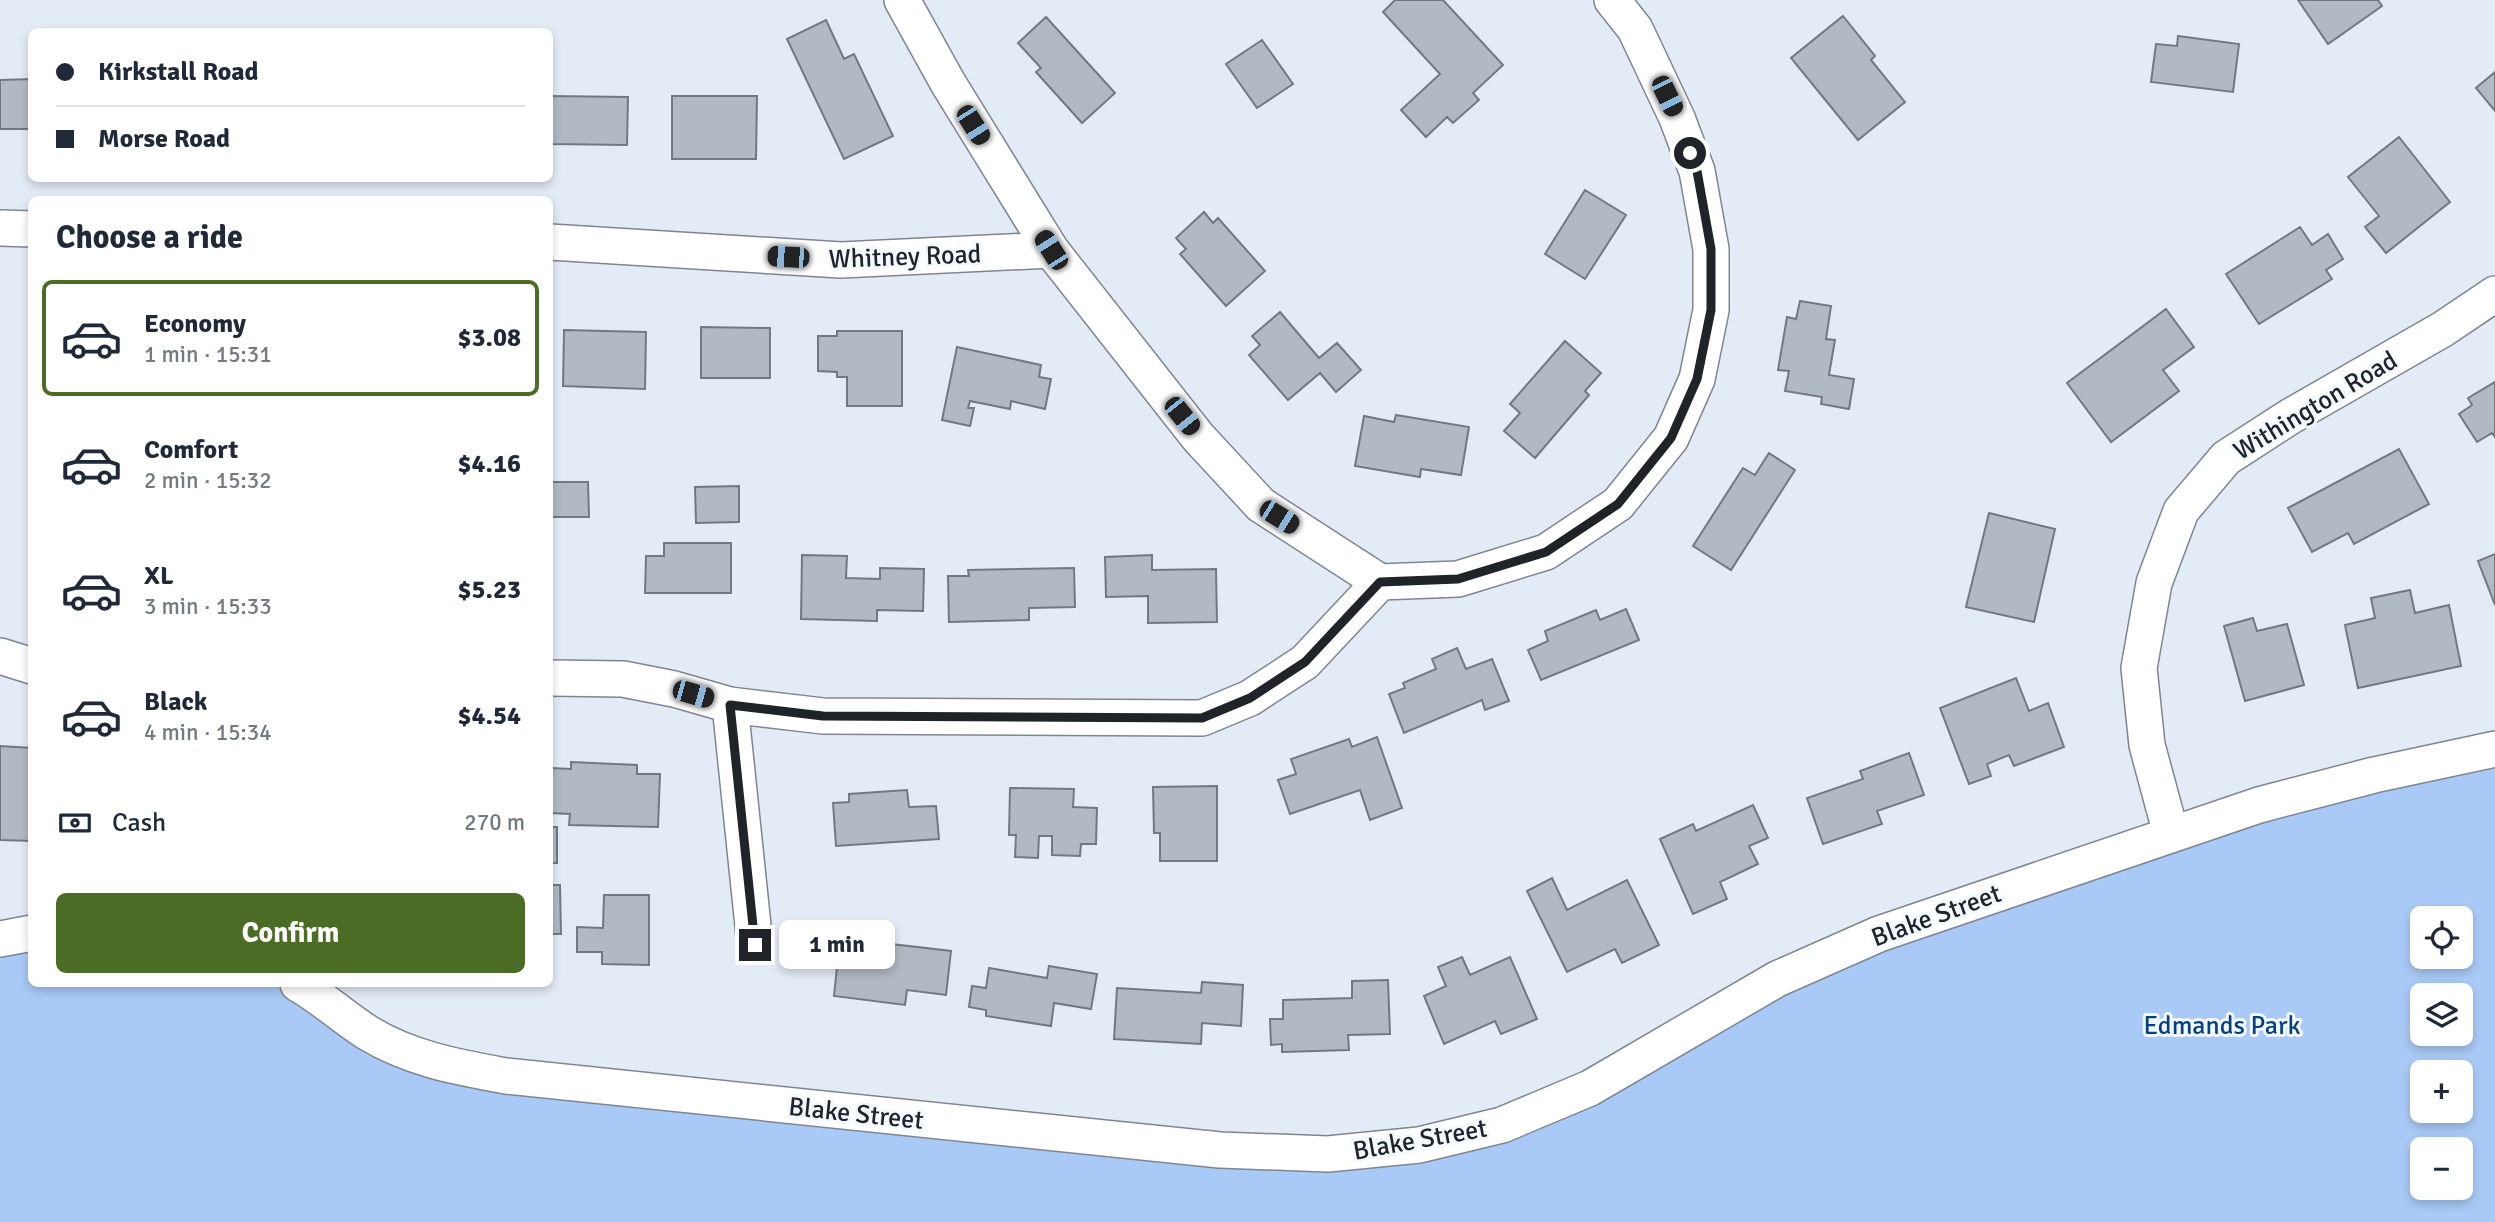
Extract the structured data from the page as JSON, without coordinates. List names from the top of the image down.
{
  "streets": {
    "street": ["Whitney Road", "Withington Road", "Blake Street"]
  },
  "crossings": [
    ["Withington Road", "Blake Street"]
  ],
  "parks": ["Edmands Park"],
  "page": {
    "banner": ["Kirkstall Road", "Morse Road"],
    "heading": "Choose a ride",
    "list": [
      {
        "name": "Economy",
        "note": "1 min · 15:31",
        "value": "$3.08"
      },
      {
        "name": "Comfort",
        "note": "2 min · 15:32",
        "value": "$4.16"
      },
      {
        "name": "XL",
        "note": "3 min · 15:33",
        "value": "$5.23"
      },
      {
        "name": "Black",
        "note": "4 min · 15:34",
        "value": "$4.54"
      }
    ],
    "pay": ["Cash", "270 m"],
    "buttons": "Confirm",
    "map_buttons": ["+", "−"],
    "bubble": "1 min"
  }
}
